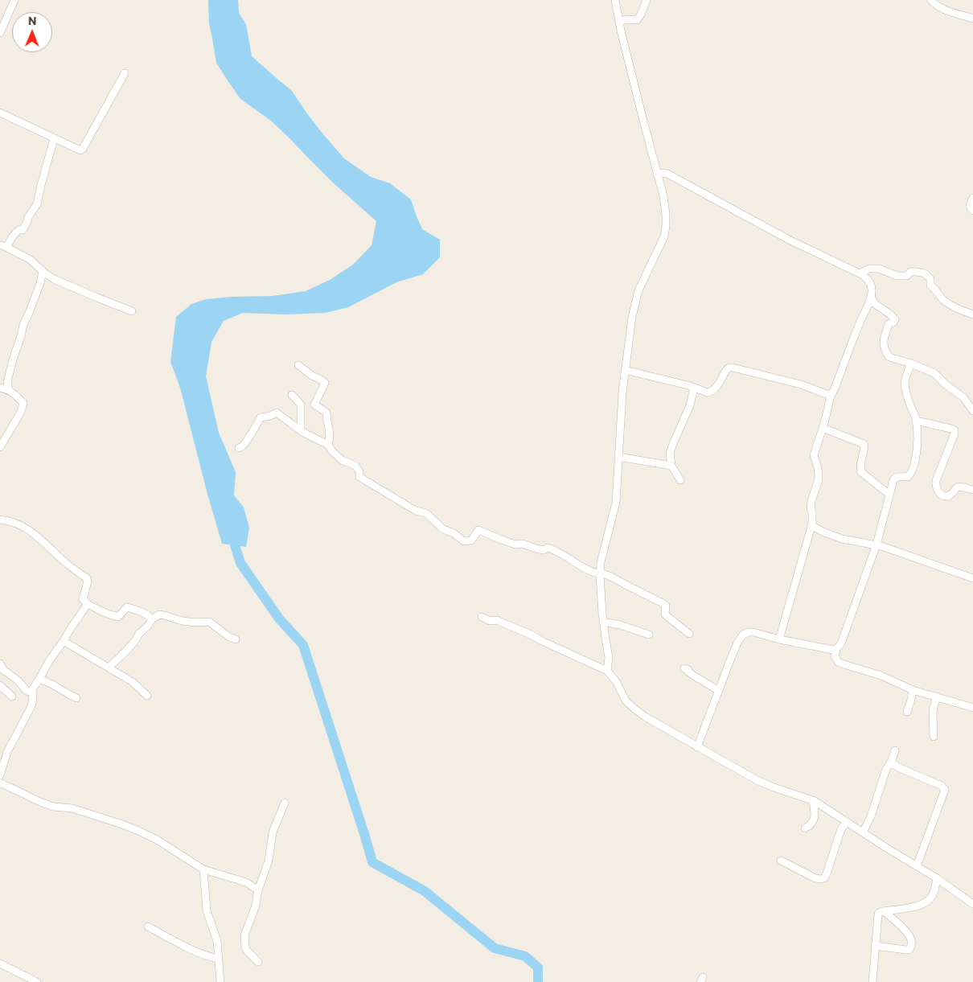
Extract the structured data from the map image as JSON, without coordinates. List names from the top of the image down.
{
  "north": "top"
}
